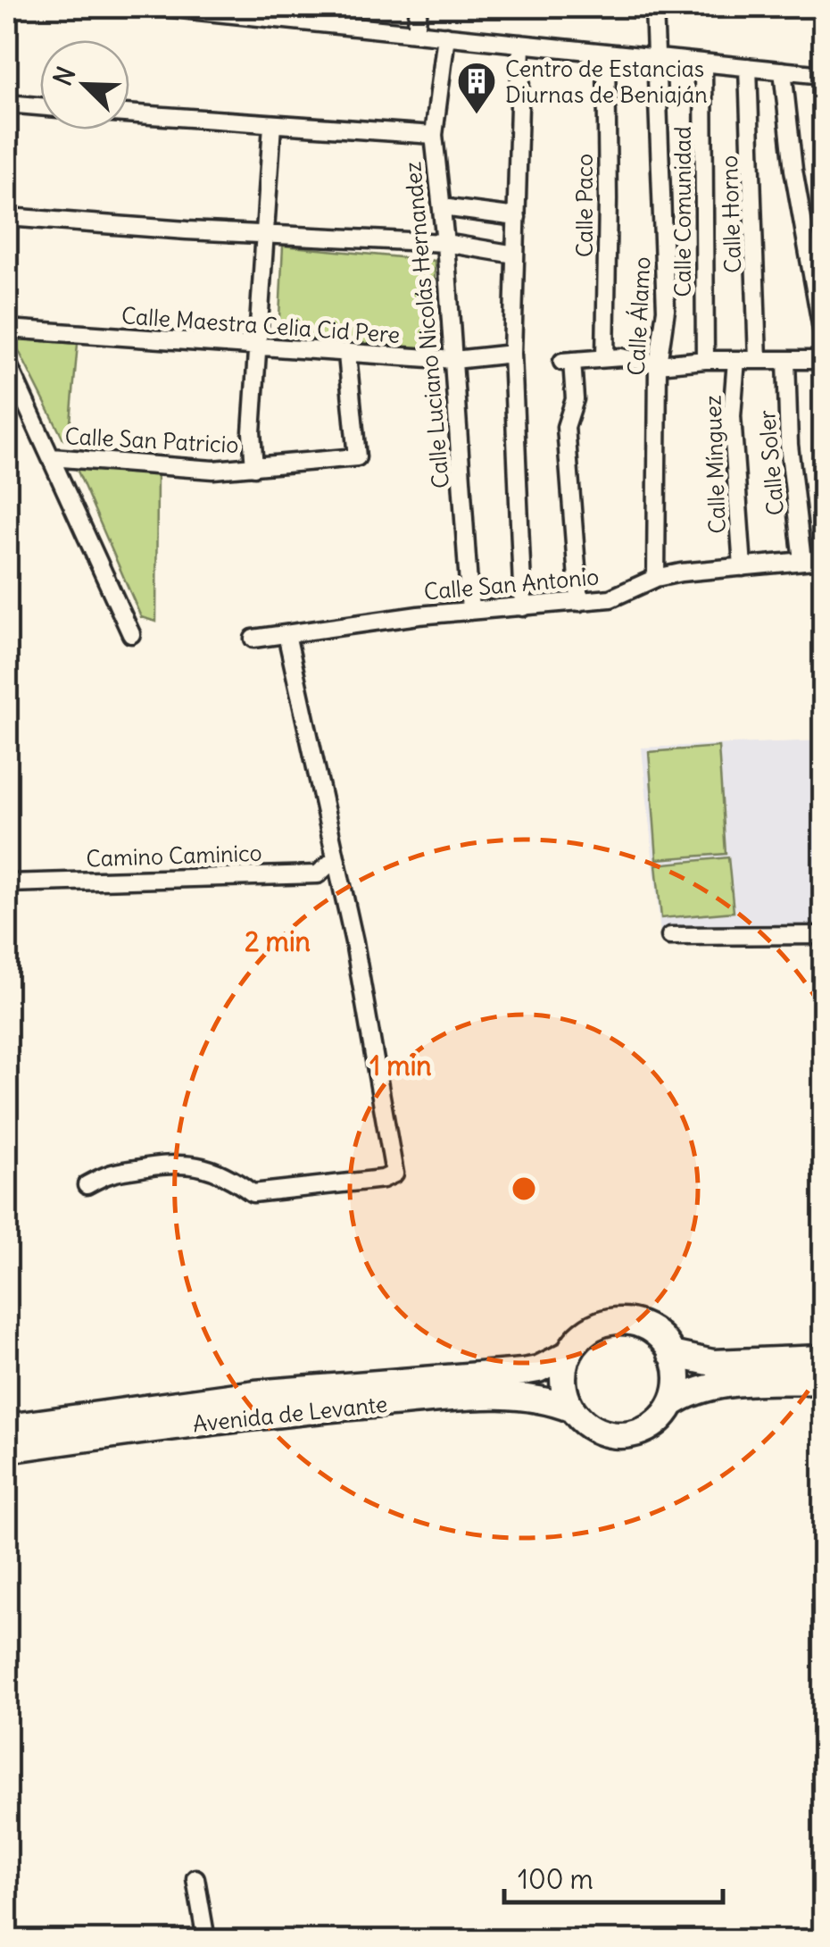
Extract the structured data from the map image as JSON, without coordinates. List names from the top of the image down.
{
  "streets": {
    "main road": ["Avenida de Levante"],
    "street": [
      "Calle Paco",
      "Calle Comunidad",
      "Calle Horno",
      "Calle Álamo",
      "Calle Maestra Celia Cid Pere",
      "Calle Luciano Nicolás Hernandez",
      "Calle San Patricio",
      "Calle Soler",
      "Calle Mínguez",
      "Calle San Antonio",
      "Camino Caminico"
    ]
  },
  "crossings": [
    ["Calle Álamo", "Calle San Antonio"],
    ["Calle Maestra Celia Cid Pere", "Calle Luciano Nicolás Hernandez"],
    ["Calle Maestra Celia Cid Pere", "Calle San Patricio"],
    ["Calle Luciano Nicolás Hernandez", "Calle San Antonio"],
    ["Calle Soler", "Calle San Antonio"],
    ["Calle Mínguez", "Calle San Antonio"]
  ],
  "places": {
    "building": ["Centro de Estancias Diurnas de Beniaján"]
  },
  "scale_bar": "100 m",
  "north": "top left",
  "rings": ["2 min", "1 min"]
}
